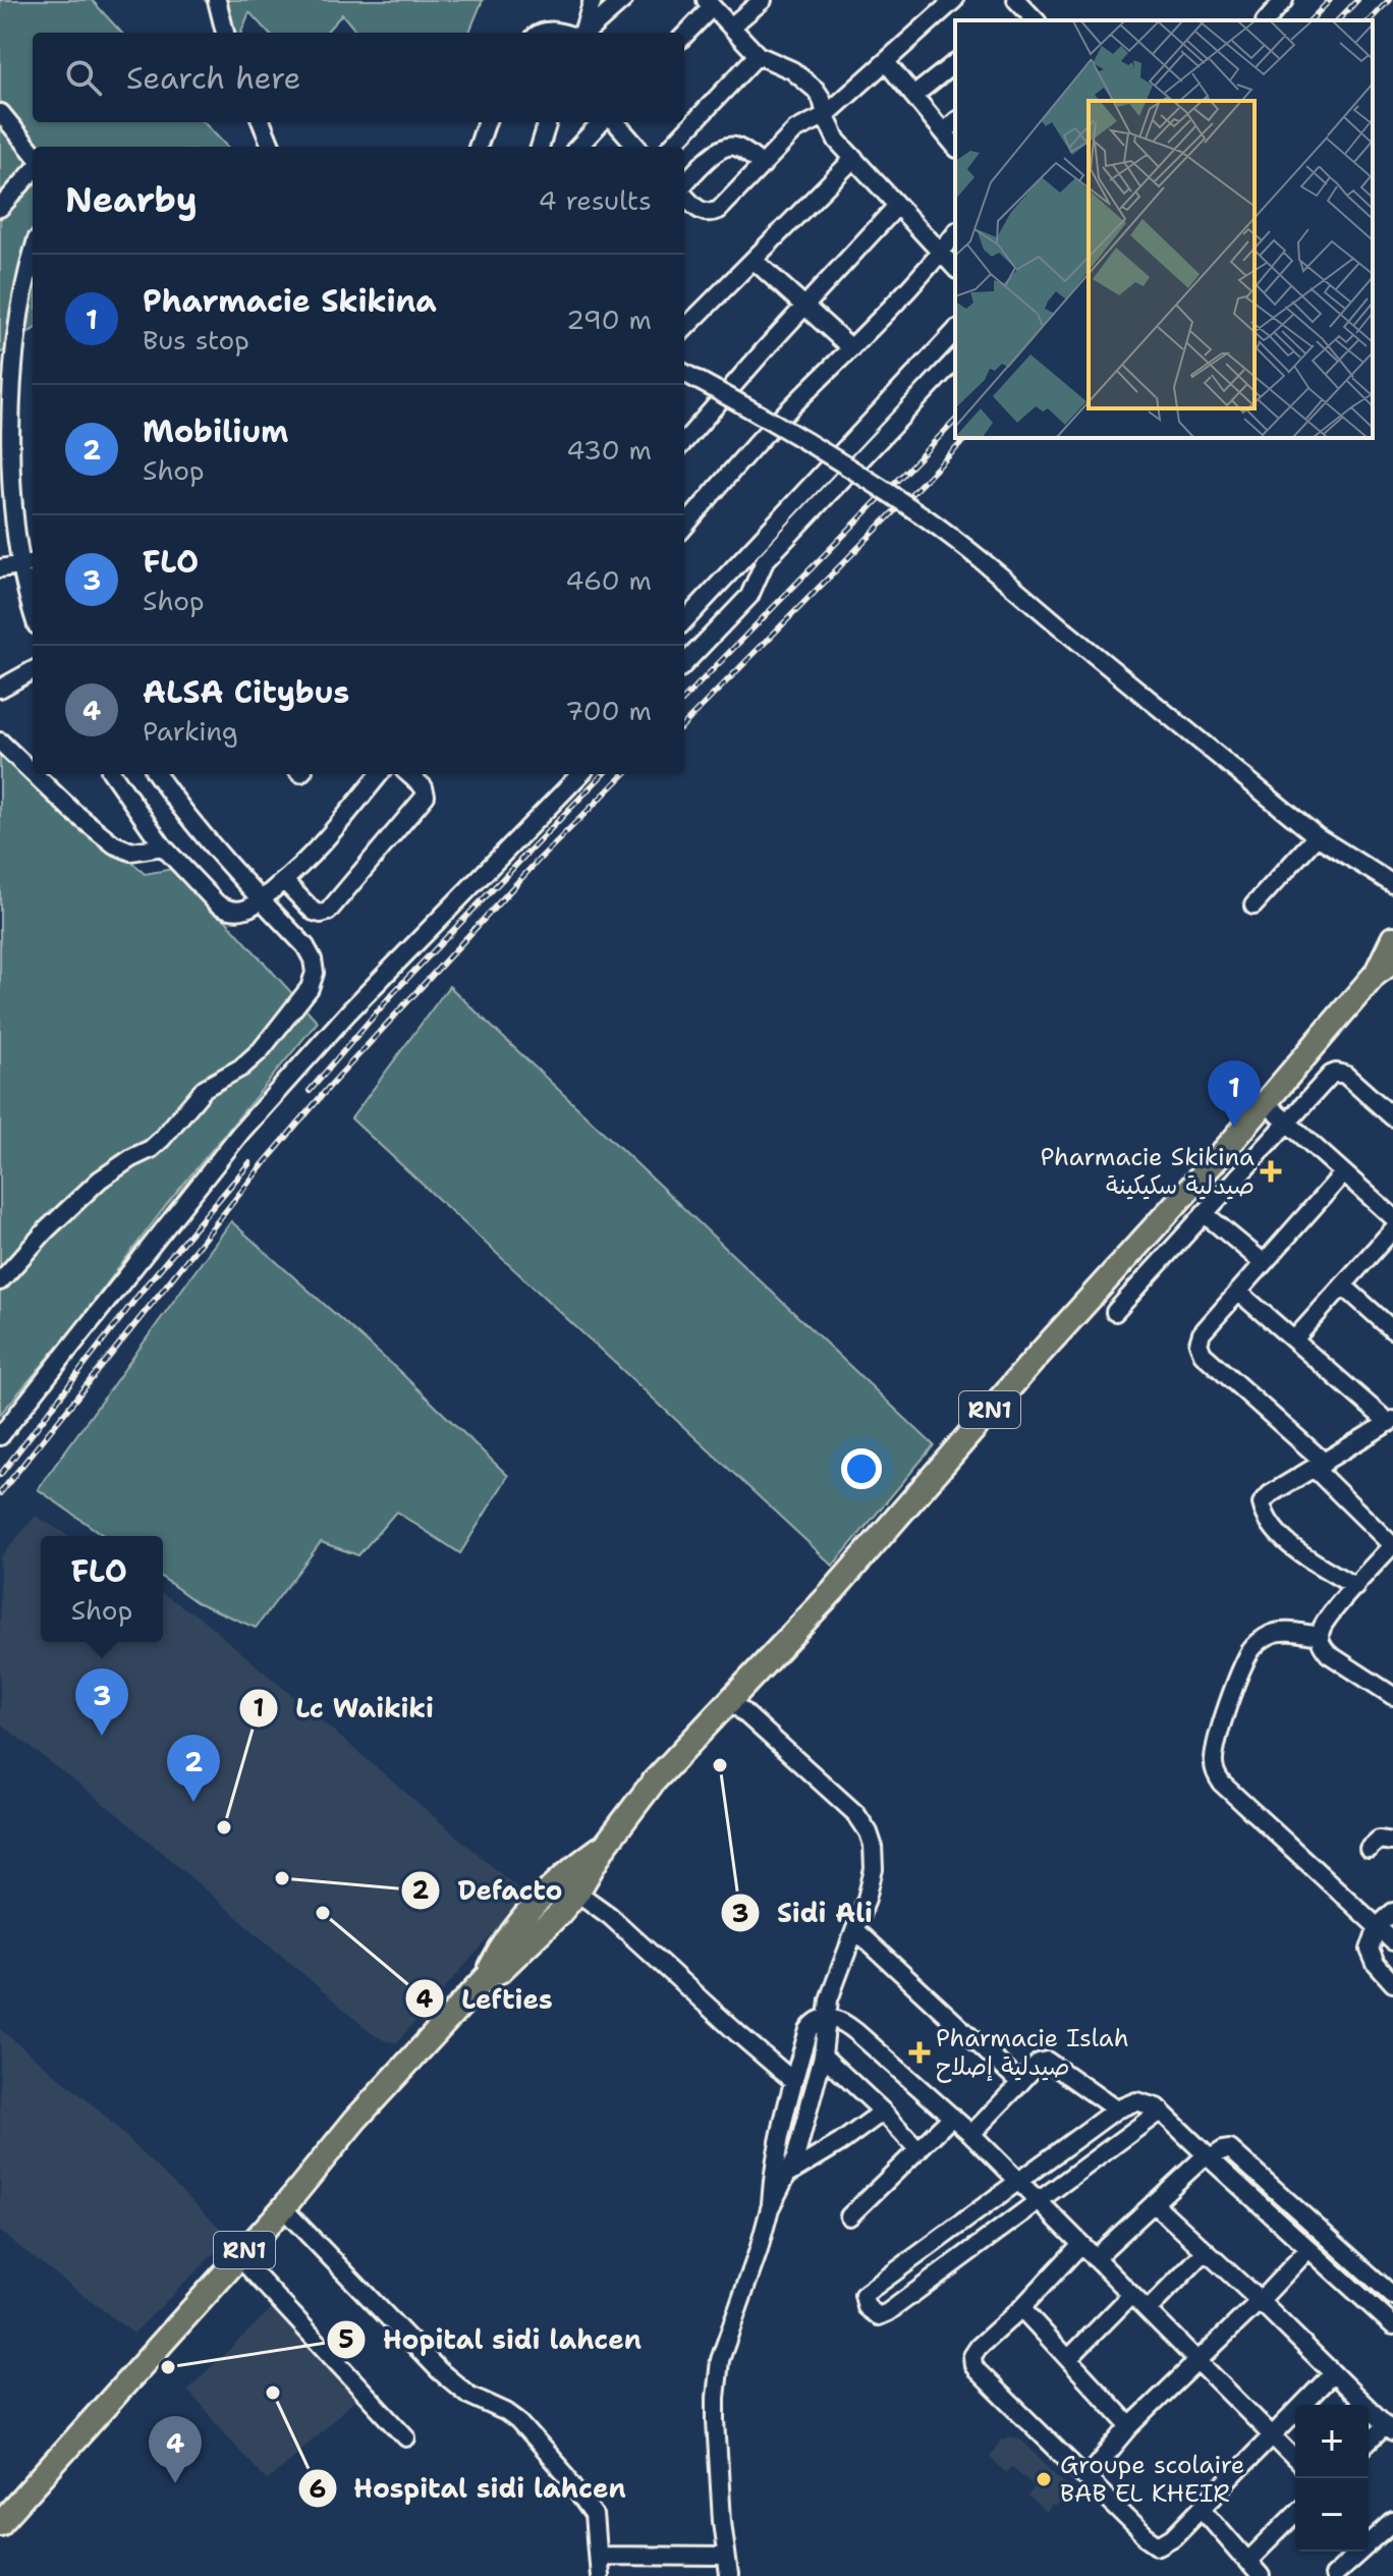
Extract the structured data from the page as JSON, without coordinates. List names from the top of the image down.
{
  "streets": {
    "main road": ["RN1"]
  },
  "places": {
    "health": ["Pharmacie Skikina صيدلية سكيكينة", "Pharmacie Islah صيدلية إصلاح"],
    "other": [
      "Sidi Ali",
      "Lc Waikiki",
      "Defacto",
      "Lefties",
      "Hopital sidi lahcen",
      "Hospital sidi lahcen",
      "Groupe scolaire BAB EL KHEIR"
    ]
  },
  "page": {
    "search": "Search here",
    "heading": ["Nearby", "4 results"],
    "list": [
      {
        "mark": "1",
        "name": "Pharmacie Skikina",
        "note": "Bus stop",
        "value": "290 m"
      },
      {
        "mark": "2",
        "name": "Mobilium",
        "note": "Shop",
        "value": "430 m"
      },
      {
        "mark": "3",
        "name": "FLO",
        "note": "Shop",
        "value": "460 m"
      },
      {
        "mark": "4",
        "name": "ALSA Citybus",
        "note": "Parking",
        "value": "700 m"
      }
    ],
    "pins": [
      "1",
      "3",
      "2",
      "4"
    ],
    "popup": ["FLO", "Shop"],
    "map_buttons": ["+", "−"]
  }
}
